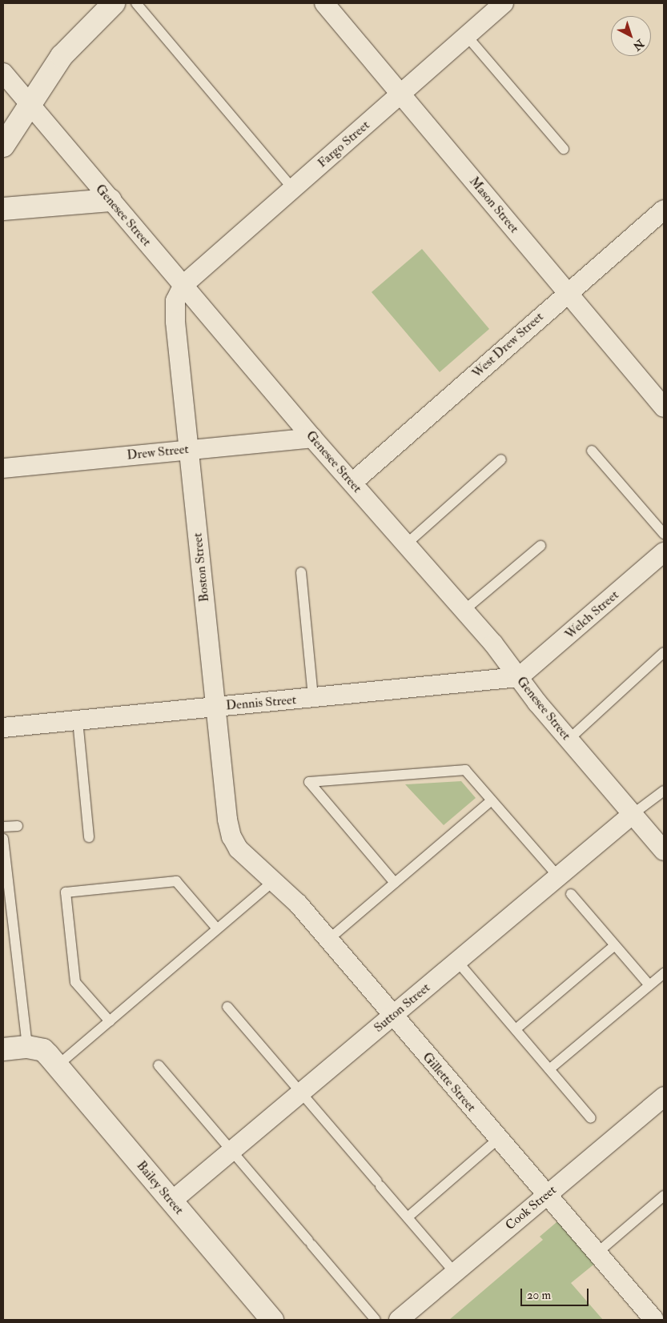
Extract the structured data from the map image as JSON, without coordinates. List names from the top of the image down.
{
  "streets": {
    "street": [
      "Fargo Street",
      "Mason Street",
      "Genesee Street",
      "West Drew Street",
      "Drew Street",
      "Boston Street",
      "Welch Street",
      "Dennis Street",
      "Sutton Street",
      "Gillette Street",
      "Bailey Street",
      "Cook Street"
    ]
  },
  "crossings": [
    ["Fargo Street", "Mason Street"],
    ["Fargo Street", "Genesee Street"],
    ["Fargo Street", "Boston Street"],
    ["Mason Street", "West Drew Street"],
    ["Genesee Street", "West Drew Street"],
    ["Genesee Street", "Drew Street"],
    ["Genesee Street", "Boston Street"],
    ["Genesee Street", "Welch Street"],
    ["Genesee Street", "Dennis Street"],
    ["Genesee Street", "Sutton Street"],
    ["Drew Street", "Boston Street"],
    ["Boston Street", "Dennis Street"],
    ["Boston Street", "Gillette Street"],
    ["Welch Street", "Dennis Street"],
    ["Sutton Street", "Gillette Street"],
    ["Sutton Street", "Bailey Street"],
    ["Gillette Street", "Cook Street"]
  ],
  "scale_bar": "20 m",
  "north": "bottom right"
}
